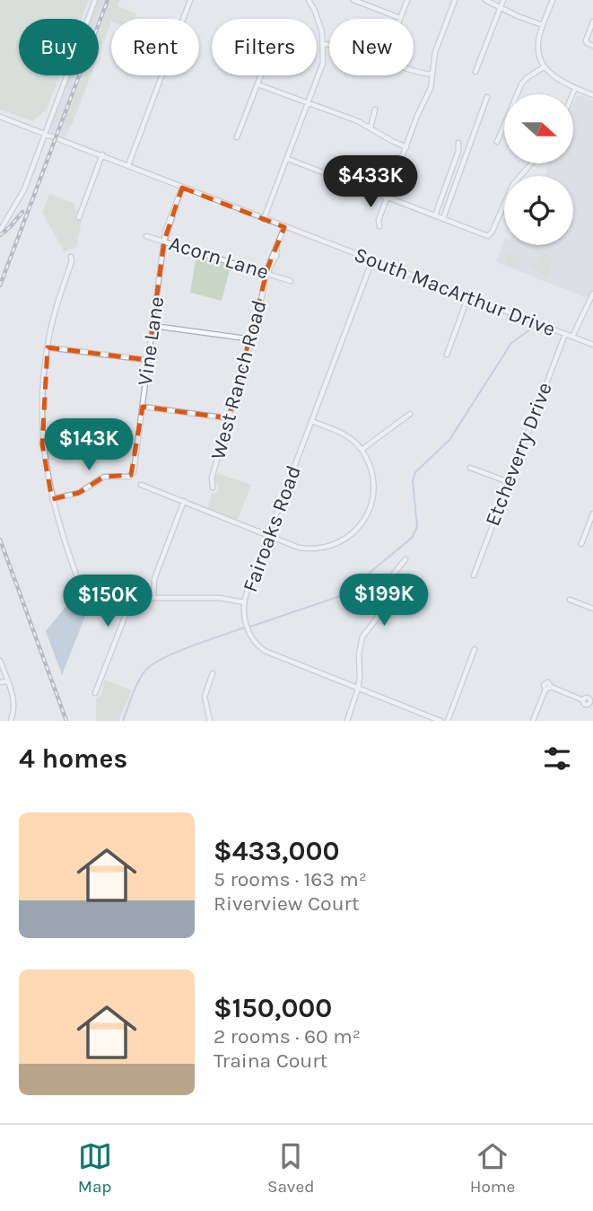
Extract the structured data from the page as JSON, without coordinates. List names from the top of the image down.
{
  "streets": {
    "street": [
      "Acorn Lane",
      "South MacArthur Drive",
      "Vine Lane",
      "West Ranch Road",
      "Etcheverry Drive",
      "Fairoaks Road"
    ]
  },
  "crossings": [
    ["Acorn Lane", "Vine Lane"],
    ["Acorn Lane", "West Ranch Road"],
    ["South MacArthur Drive", "West Ranch Road"],
    ["South MacArthur Drive", "Etcheverry Drive"],
    ["South MacArthur Drive", "Fairoaks Road"]
  ],
  "north": "right",
  "page": {
    "chip": [
      "Buy",
      "Rent",
      "Filters",
      "New"
    ],
    "price": [
      "$433K",
      "$143K",
      "$199K",
      "$150K"
    ],
    "heading": "4 homes",
    "list": [
      {
        "name": "$433,000",
        "note": "5 rooms · 163 m² · Riverview Court"
      },
      {
        "name": "$150,000",
        "note": "2 rooms · 60 m² · Traina Court"
      }
    ],
    "tabs": ["Map", "Saved", "Home"]
  }
}
